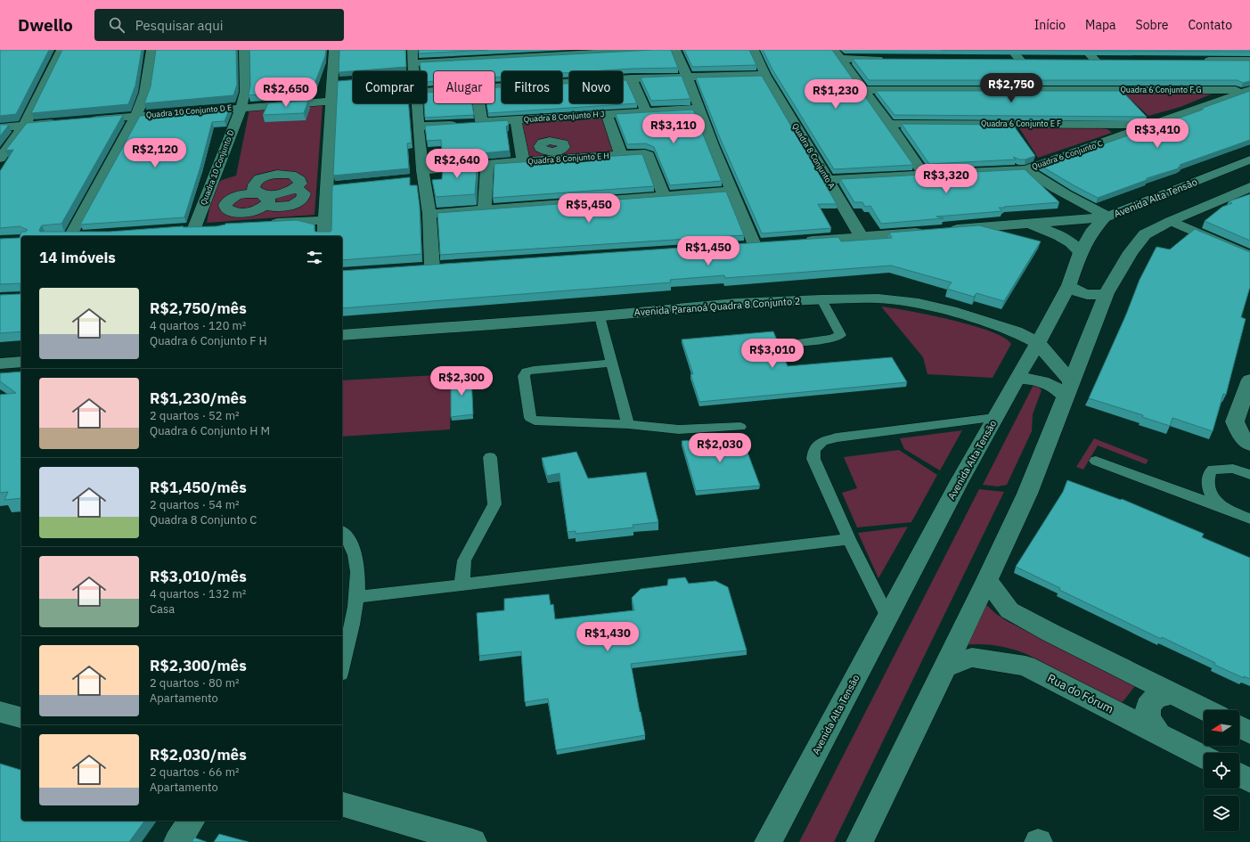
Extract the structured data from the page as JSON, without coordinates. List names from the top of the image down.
{
  "streets": {
    "street": [
      "Quadra 6 Conjunto F G",
      "Quadra 10 Conjunto D E",
      "Quadra 8 Conjunto H J",
      "Quadra 6 Conjunto E F",
      "Quadra 6 Conjunto C",
      "Quadra 8 Conjunto A",
      "Quadra 8 Conjunto E H",
      "Quadra 10 Conjunto D",
      "Avenida Alta Tensão",
      "Avenida Paranoá Quadra 8 Conjunto 2",
      "Rua do Fórum"
    ]
  },
  "crossings": [
    ["Quadra 6 Conjunto F G", "Quadra 6 Conjunto C"],
    ["Quadra 10 Conjunto D E", "Quadra 10 Conjunto D"],
    ["Quadra 6 Conjunto E F", "Quadra 6 Conjunto C"],
    ["Quadra 6 Conjunto C", "Quadra 8 Conjunto A"],
    ["Avenida Alta Tensão", "Avenida Paranoá Quadra 8 Conjunto 2"]
  ],
  "north": "left",
  "page": {
    "header": "Dwello",
    "search": "Pesquisar aqui",
    "nav": [
      "Início",
      "Mapa",
      "Sobre",
      "Contato"
    ],
    "chip": [
      "Comprar",
      "Alugar",
      "Filtros",
      "Novo"
    ],
    "price": [
      "R$2,750",
      "R$2,650",
      "R$1,230",
      "R$3,110",
      "R$3,410",
      "R$2,120",
      "R$2,640",
      "R$3,320",
      "R$5,450",
      "R$1,450",
      "R$3,010",
      "R$2,300",
      "R$2,030",
      "R$1,430"
    ],
    "heading": "14 imóveis",
    "list": [
      {
        "name": "R$2,750/mês",
        "note": "4 quartos · 120 m² · Quadra 6 Conjunto F H"
      },
      {
        "name": "R$1,230/mês",
        "note": "2 quartos · 52 m² · Quadra 6 Conjunto H M"
      },
      {
        "name": "R$1,450/mês",
        "note": "2 quartos · 54 m² · Quadra 8 Conjunto C"
      },
      {
        "name": "R$3,010/mês",
        "note": "4 quartos · 132 m² · Casa"
      },
      {
        "name": "R$2,300/mês",
        "note": "2 quartos · 80 m² · Apartamento"
      },
      {
        "name": "R$2,030/mês",
        "note": "2 quartos · 66 m² · Apartamento"
      }
    ]
  }
}
